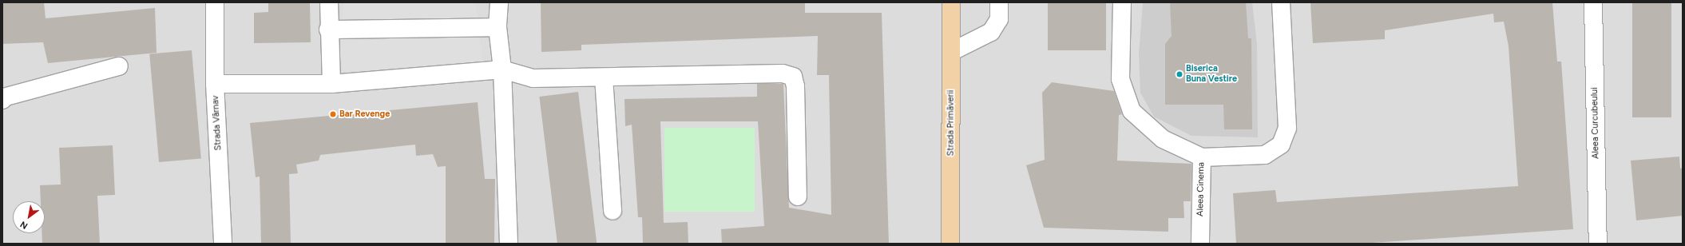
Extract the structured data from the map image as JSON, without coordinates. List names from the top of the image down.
{
  "streets": {
    "main road": ["Strada Primăverii"],
    "street": ["Strada Vârnav", "Aleea Curcubeului", "Aleea Cinema"]
  },
  "places": ["Biserica Buna Vestire", "Bar Revenge"],
  "north": "bottom left"
}
